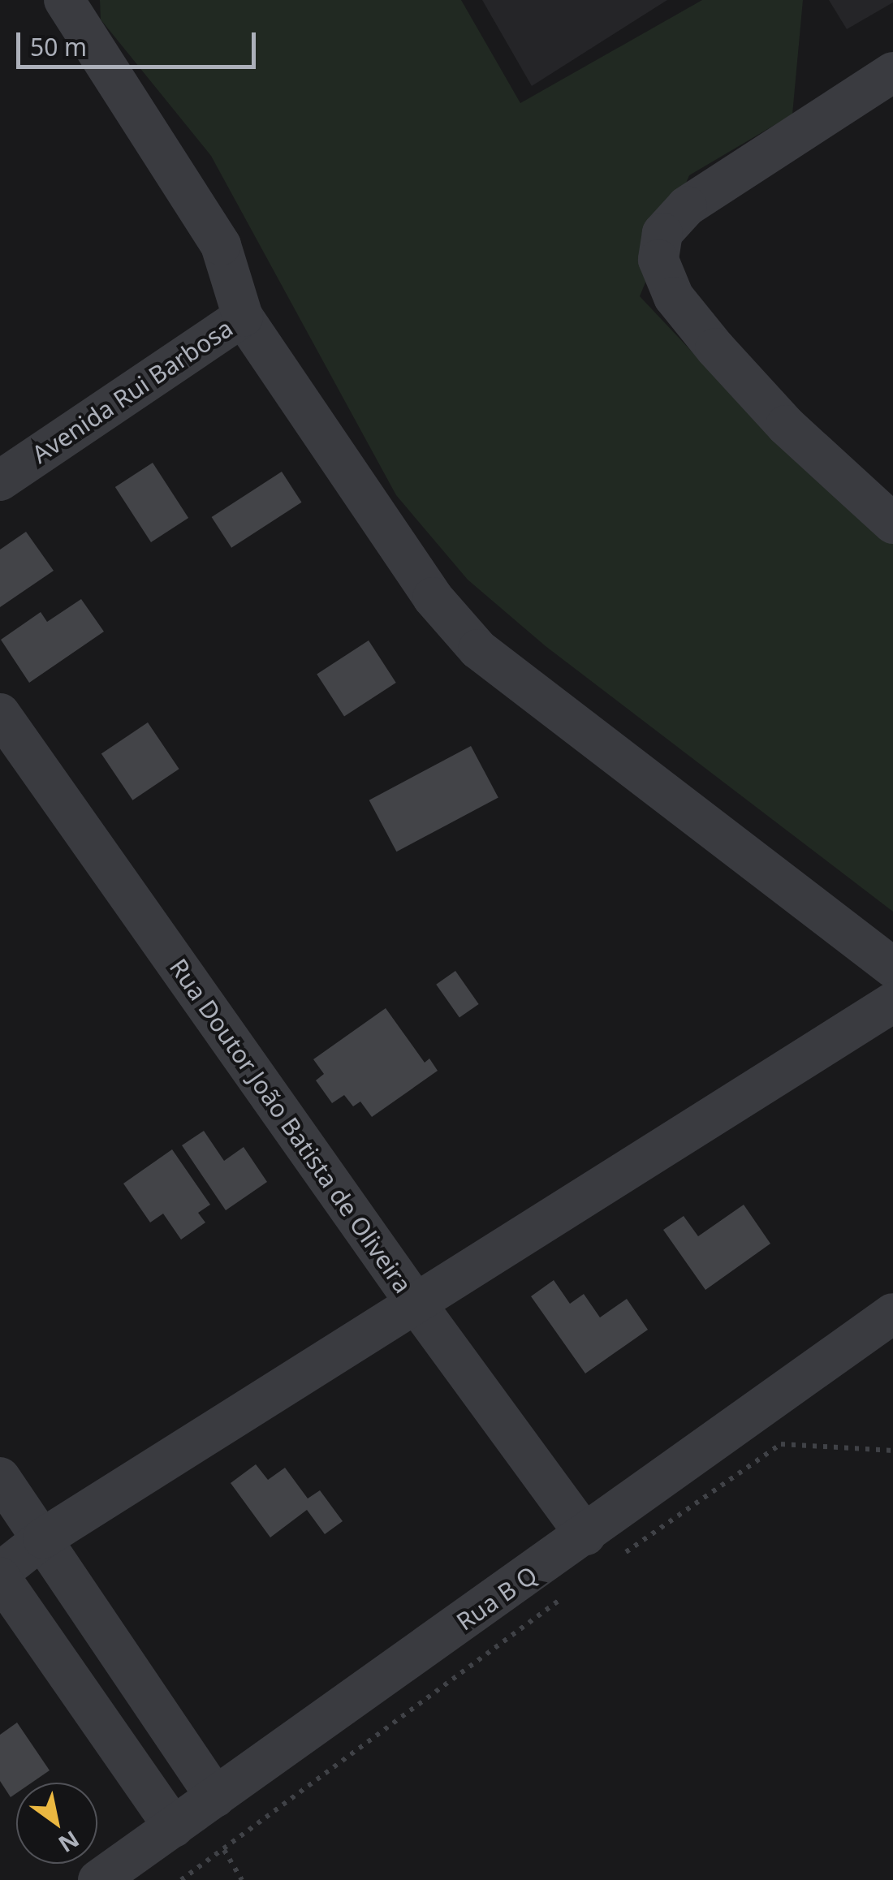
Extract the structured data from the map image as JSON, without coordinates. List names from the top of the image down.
{
  "streets": {
    "street": ["Avenida Rui Barbosa", "Rua Doutor João Batista de Oliveira", "Rua B Q"]
  },
  "crossings": [
    ["Rua Doutor João Batista de Oliveira", "Rua B Q"]
  ],
  "scale_bar": "50 m",
  "north": "bottom right"
}
